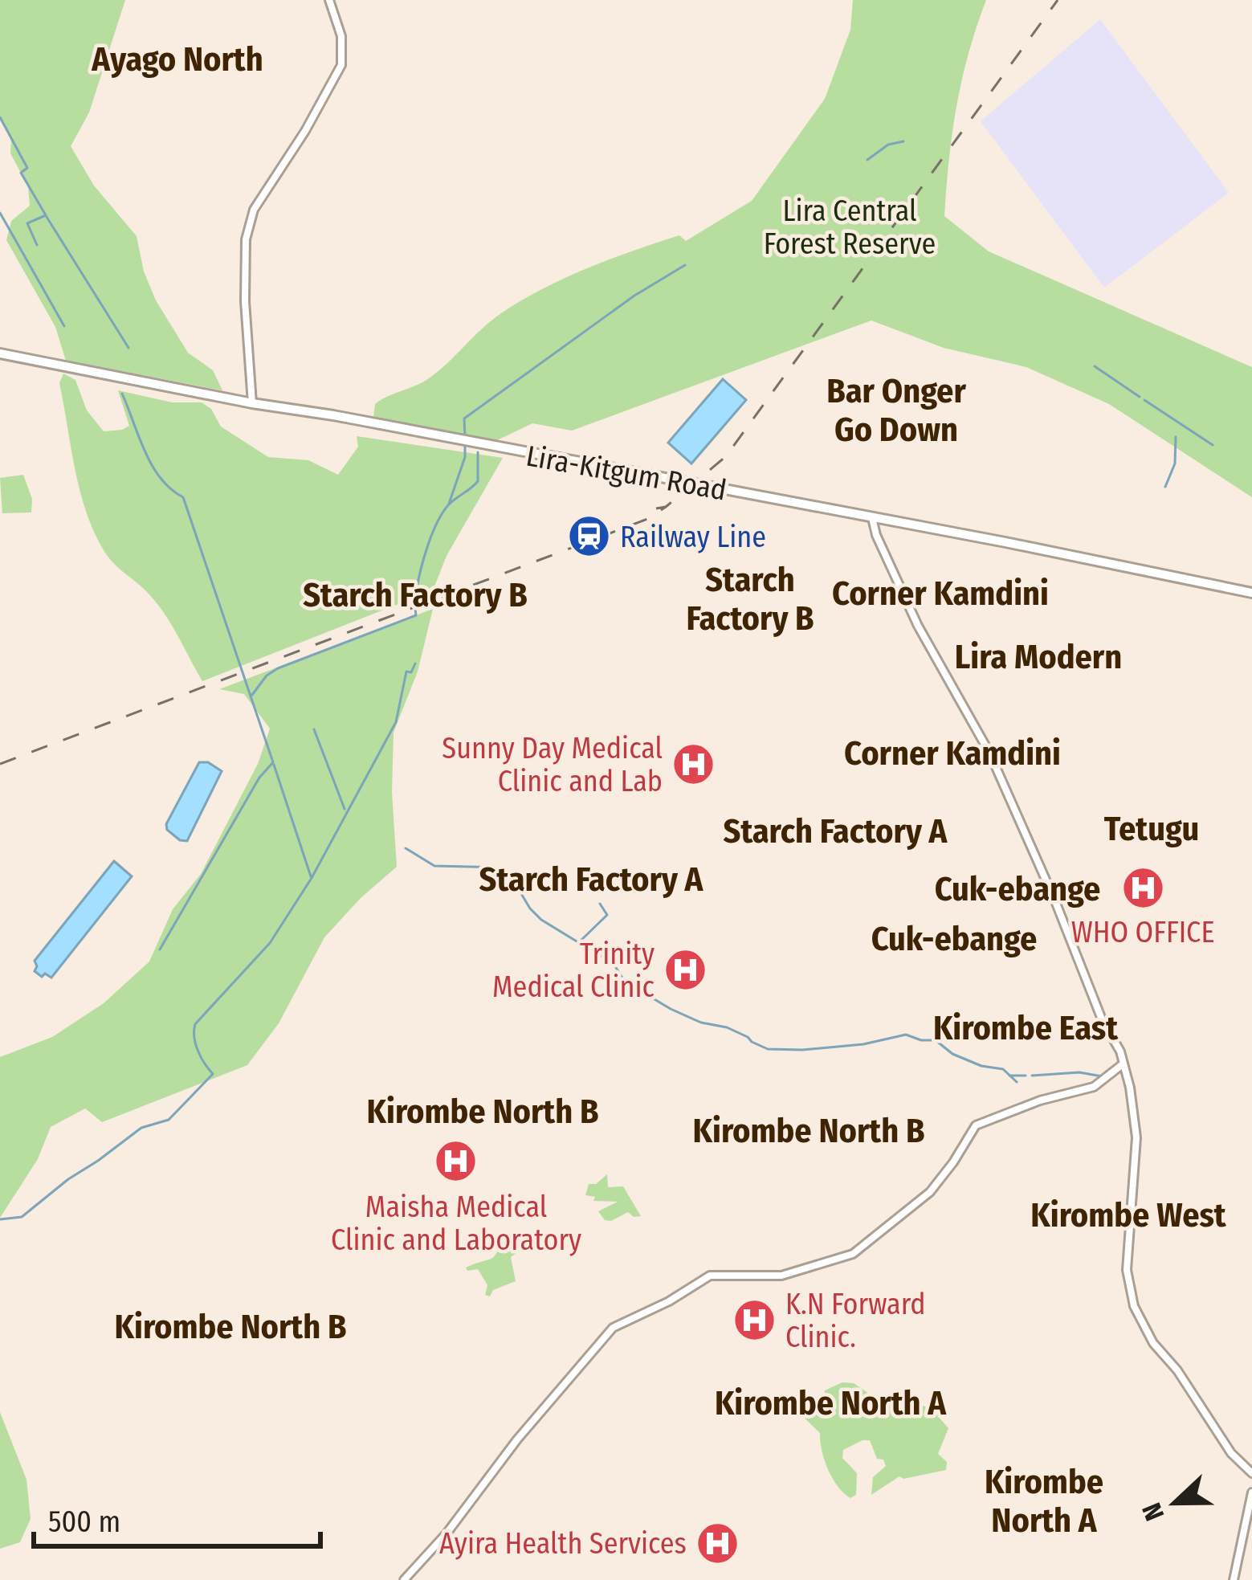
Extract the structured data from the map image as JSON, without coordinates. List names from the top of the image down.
{
  "streets": {
    "main road": ["Lira-Kitgum Road"]
  },
  "districts": [
    "Ayago North",
    "Bar Onger Go Down",
    "Starch Factory B",
    "Corner Kamdini",
    "Starch Factory B",
    "Lira Modern",
    "Corner Kamdini",
    "Tetugu",
    "Starch Factory A",
    "Starch Factory A",
    "Cuk-ebange",
    "Cuk-ebange",
    "Kirombe East",
    "Kirombe North B",
    "Kirombe North B",
    "Kirombe West",
    "Kirombe North B",
    "Kirombe North A",
    "Kirombe North A"
  ],
  "parks": ["Lira Central Forest Reserve"],
  "places": {
    "station": ["Railway Line"],
    "hospital": [
      "Sunny Day Medical Clinic and Lab",
      "WHO OFFICE",
      "Trinity Medical Clinic",
      "Maisha Medical Clinic and Laboratory",
      "K.N Forward Clinic.",
      "Ayira Health Services"
    ]
  },
  "scale_bar": "500 m",
  "north": "left"
}
